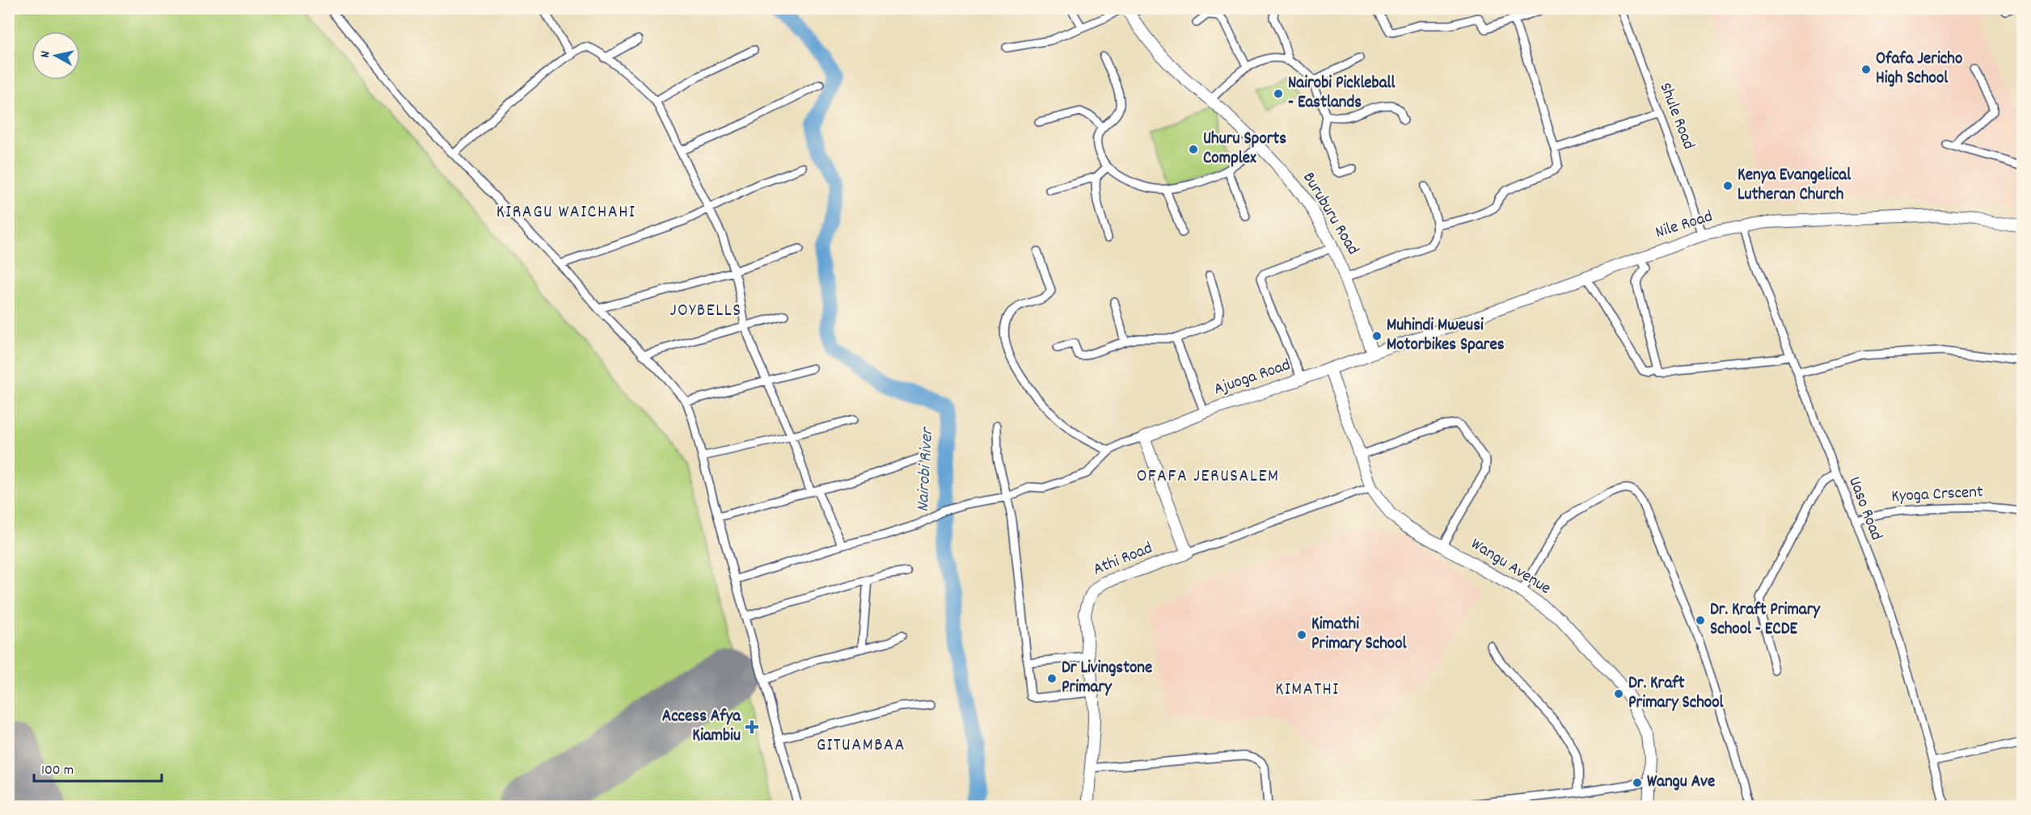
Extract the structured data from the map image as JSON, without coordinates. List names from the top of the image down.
{
  "streets": {
    "street": [
      "Shule Road",
      "Buruburu Road",
      "Nile Road",
      "Ajuoga Road",
      "Kyoga Crscent",
      "Uaso Road",
      "Athi Road",
      "Wangu Avenue"
    ]
  },
  "crossings": [
    ["Shule Road", "Nile Road"],
    ["Buruburu Road", "Nile Road"],
    ["Buruburu Road", "Ajuoga Road"],
    ["Nile Road", "Ajuoga Road"],
    ["Nile Road", "Uaso Road"],
    ["Ajuoga Road", "Wangu Avenue"],
    ["Kyoga Crscent", "Uaso Road"],
    ["Athi Road", "Wangu Avenue"]
  ],
  "districts": [
    "KIRAGU WAICHAHI",
    "JOYBELLS",
    "OFAFA JERUSALEM",
    "KIMATHI",
    "GITUAMBAA"
  ],
  "water": ["Nairobi River"],
  "places": {
    "other": [
      "Ofafa Jericho High School",
      "Nairobi Pickleball - Eastlands",
      "Uhuru Sports Complex",
      "Kenya Evangelical Lutheran Church",
      "Muhindi Mweusi Motorbikes Spares",
      "Dr. Kraft Primary School - ECDE",
      "Kimathi Primary School",
      "Dr Livingstone Primary",
      "Dr. Kraft Primary School",
      "Wangu Ave"
    ],
    "health": ["Access Afya Kiambiu"]
  },
  "scale_bar": "100 m",
  "north": "left"
}
